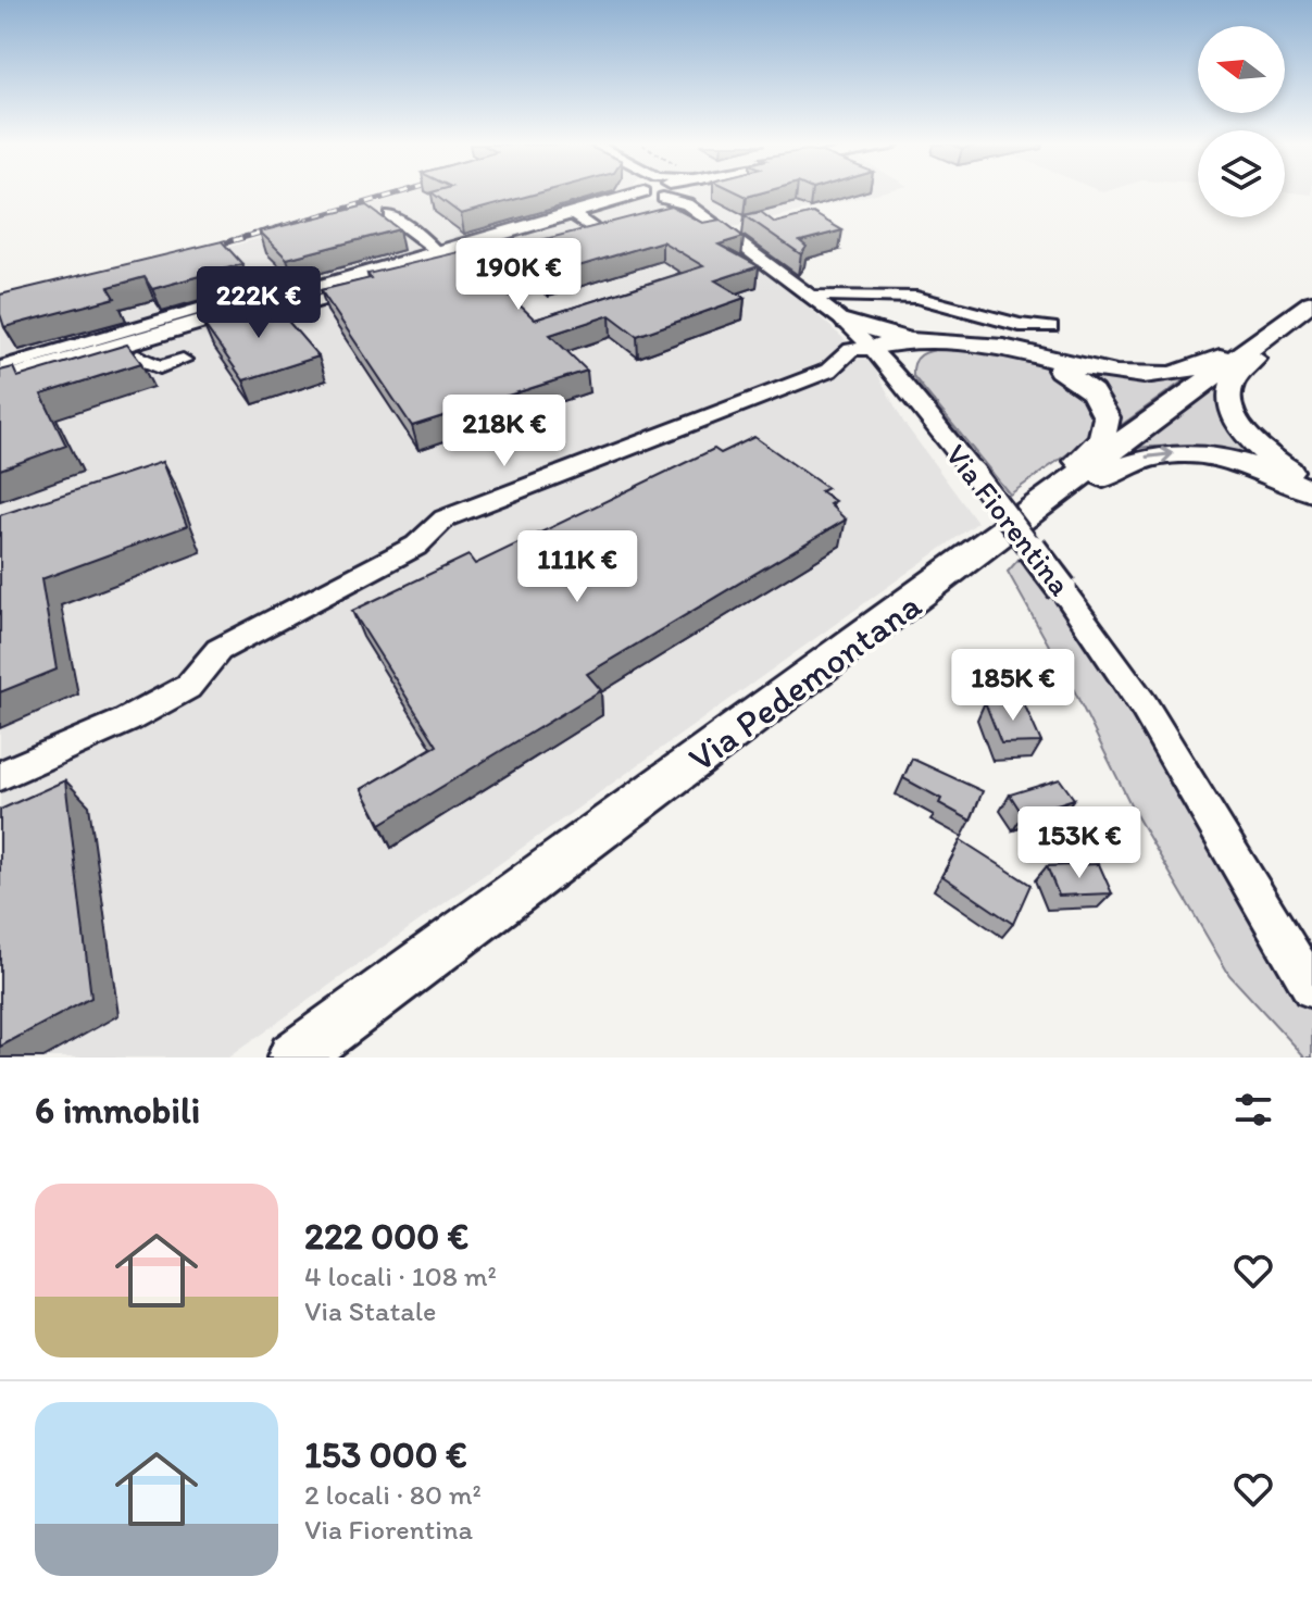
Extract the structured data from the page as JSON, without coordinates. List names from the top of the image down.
{
  "streets": {
    "main road": ["Via Pedemontana"],
    "street": ["Via Fiorentina"]
  },
  "north": "left",
  "page": {
    "price": [
      "190K €",
      "222K €",
      "218K €",
      "111K €",
      "185K €",
      "153K €"
    ],
    "heading": "6 immobili",
    "list": [
      {
        "name": "222 000 €",
        "note": "4 locali · 108 m² · Via Statale"
      },
      {
        "name": "153 000 €",
        "note": "2 locali · 80 m² · Via Fiorentina"
      }
    ]
  }
}
